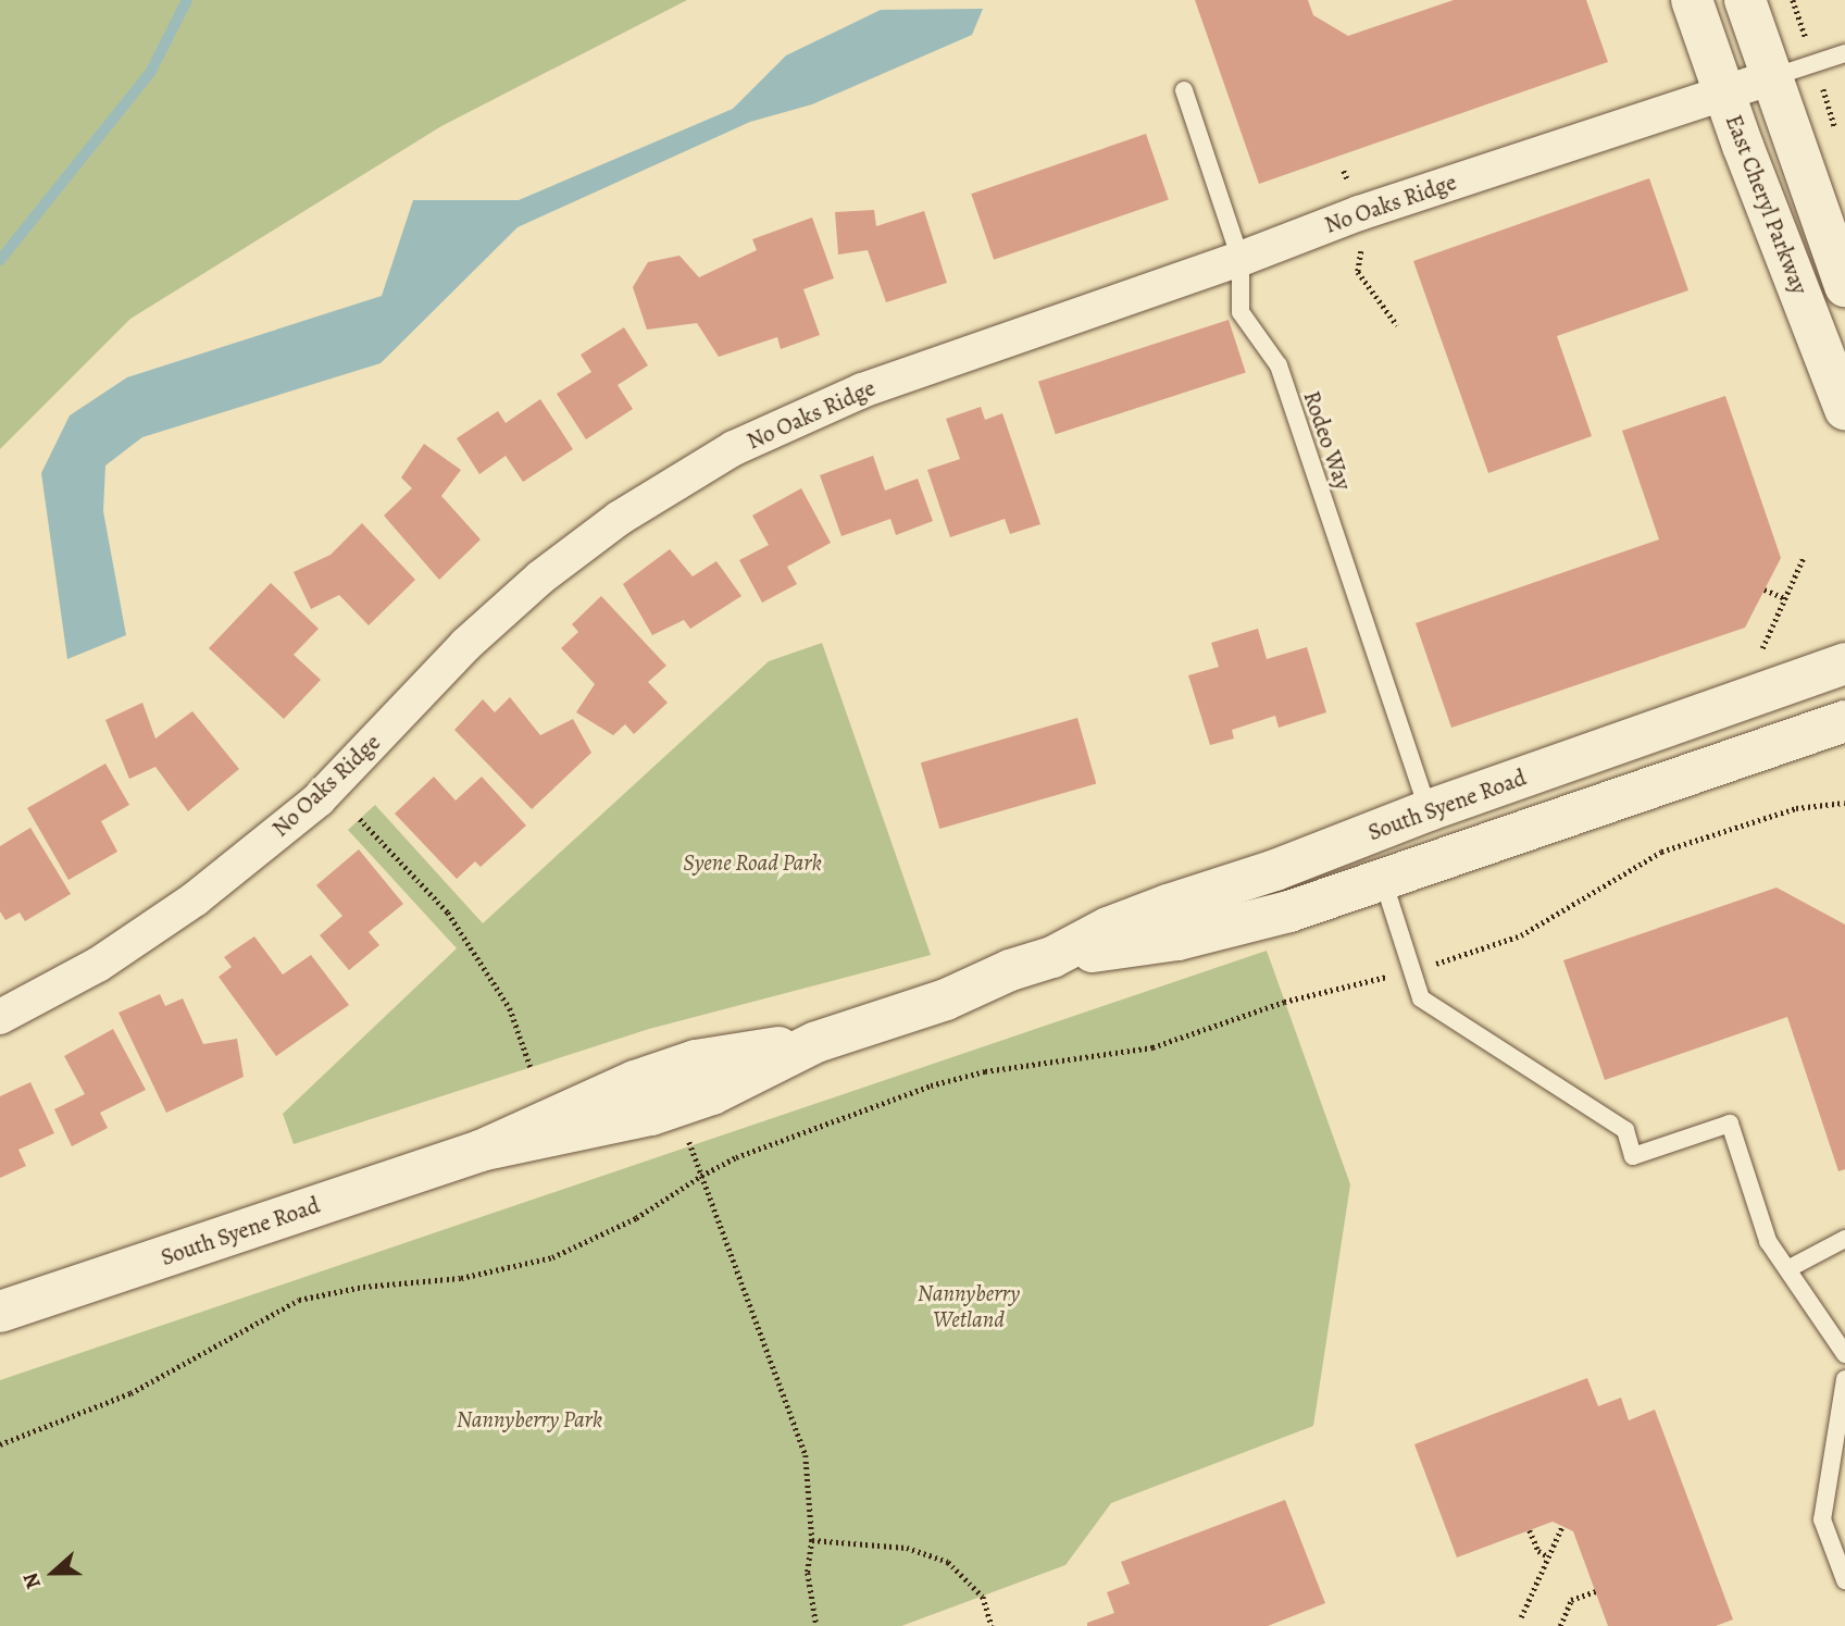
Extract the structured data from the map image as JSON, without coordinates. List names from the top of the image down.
{
  "streets": {
    "street": ["No Oaks Ridge", "East Cheryl Parkway", "South Syene Road"],
    "lane": ["Rodeo Way"]
  },
  "crossings": [
    ["No Oaks Ridge", "East Cheryl Parkway"],
    ["No Oaks Ridge", "Rodeo Way"],
    ["Rodeo Way", "South Syene Road"]
  ],
  "parks": ["Syene Road Park", "Nannyberry Wetland", "Nannyberry Park"],
  "north": "left"
}
